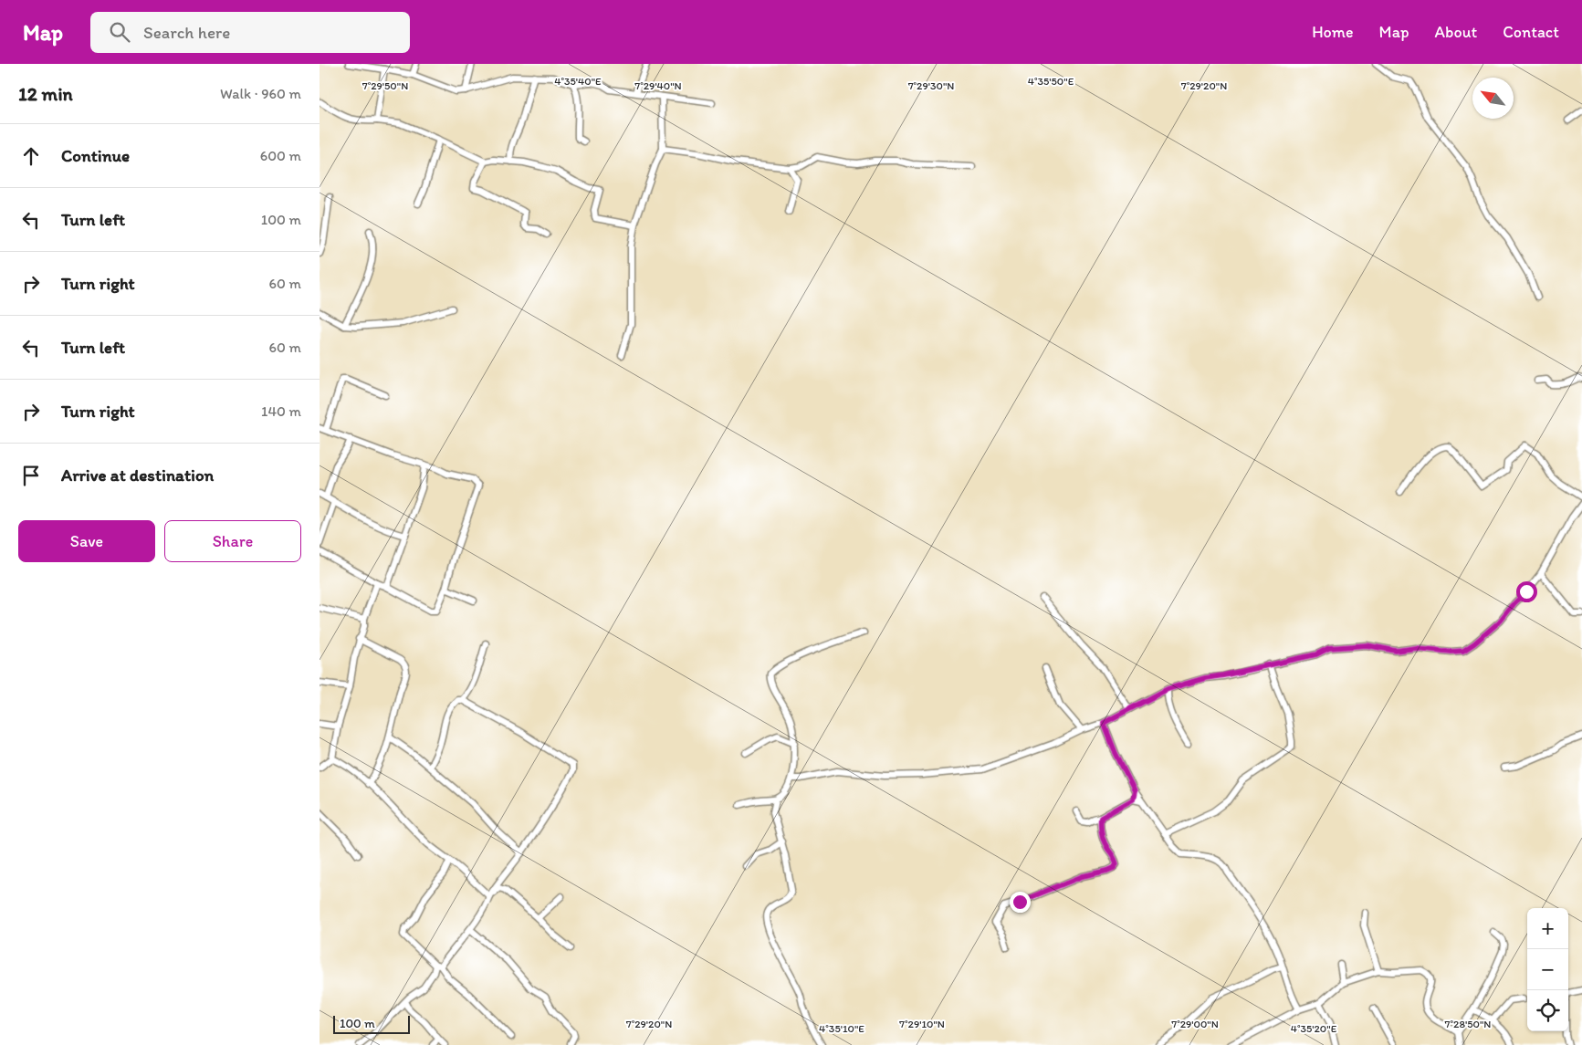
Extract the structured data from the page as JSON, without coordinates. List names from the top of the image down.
{
  "scale_bar": "100 m",
  "north": "top left",
  "page": {
    "header": "Map",
    "search": "Search here",
    "nav": [
      "Home",
      "Map",
      "About",
      "Contact"
    ],
    "heading": ["12 min", "Walk · 960 m"],
    "list": [
      ["Continue", "600 m"],
      ["Turn left", "100 m"],
      ["Turn right", "60 m"],
      ["Turn left", "60 m"],
      ["Turn right", "140 m"],
      "Arrive at destination"
    ],
    "buttons": ["Save", "Share"],
    "map_buttons": ["+", "−"],
    "scale": "100 m"
  },
  "coordinates": [
    "4°35'40\"E",
    "4°35'50\"E",
    "7°29'50\"N",
    "7°29'40\"N",
    "7°29'30\"N",
    "7°29'20\"N",
    "7°29'10\"N",
    "7°29'00\"N",
    "7°28'50\"N",
    "4°35'10\"E",
    "4°35'20\"E"
  ]
}
